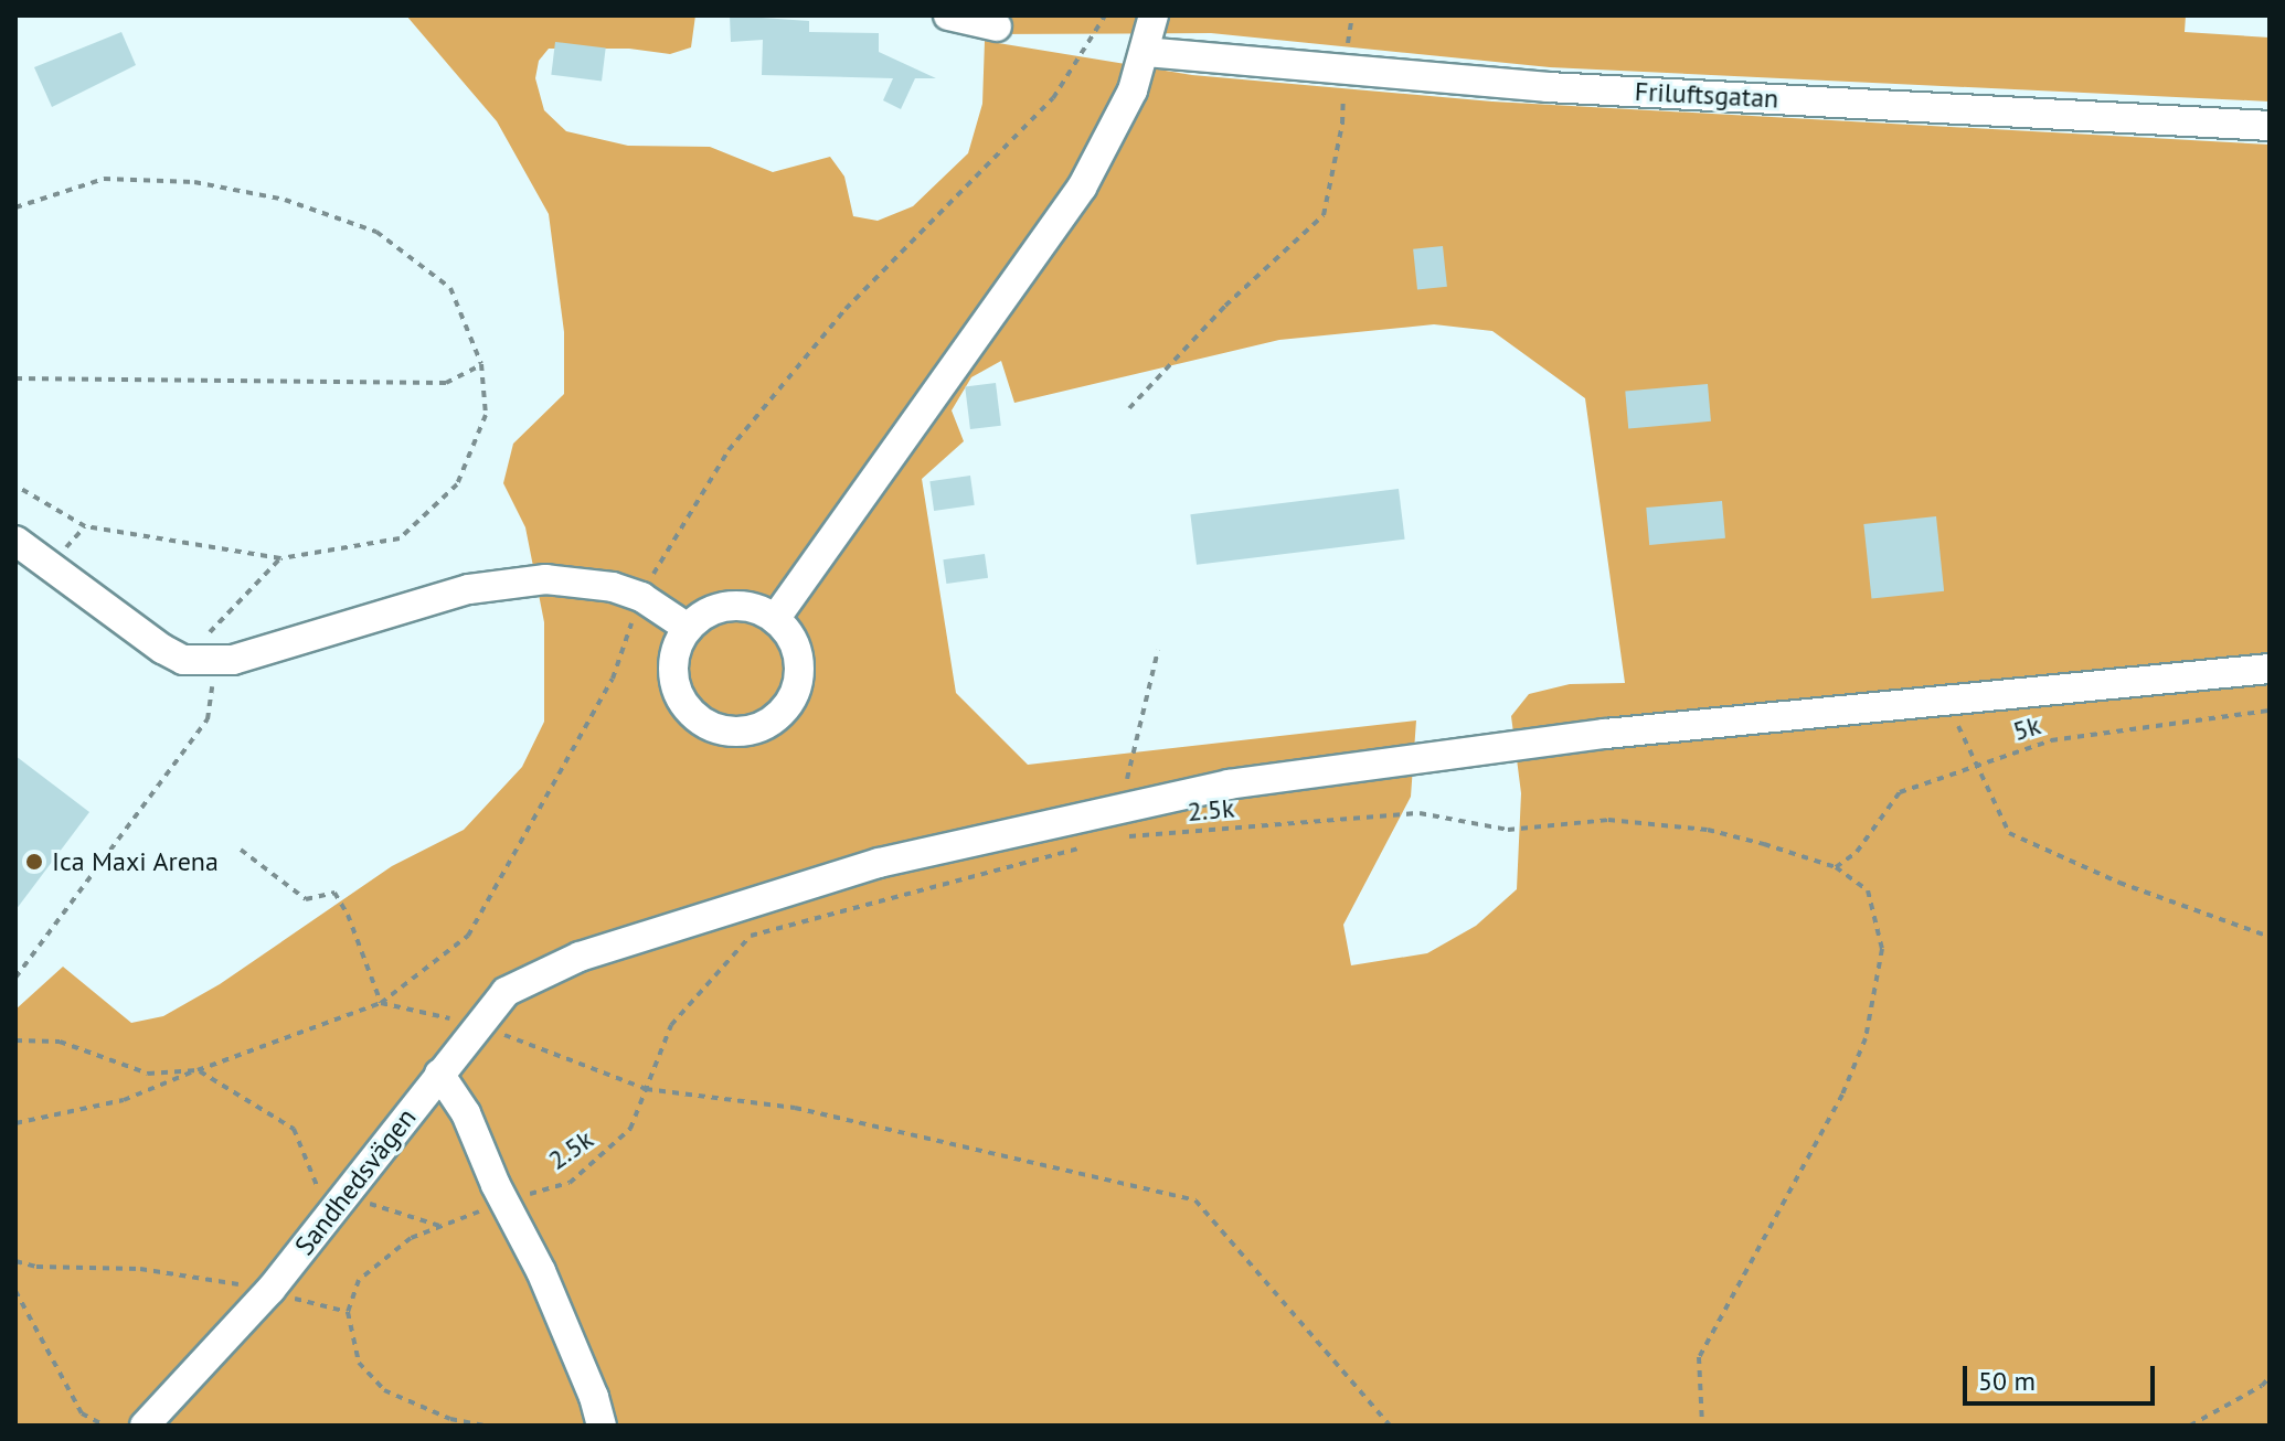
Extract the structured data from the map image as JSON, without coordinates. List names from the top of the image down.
{
  "streets": {
    "street": ["Friluftsgatan", "Sandhedsvägen"],
    "path": ["5k", "2.5k"]
  },
  "crossings": [
    ["5k", "2.5k"]
  ],
  "places": ["Ica Maxi Arena"],
  "scale_bar": "50 m"
}
